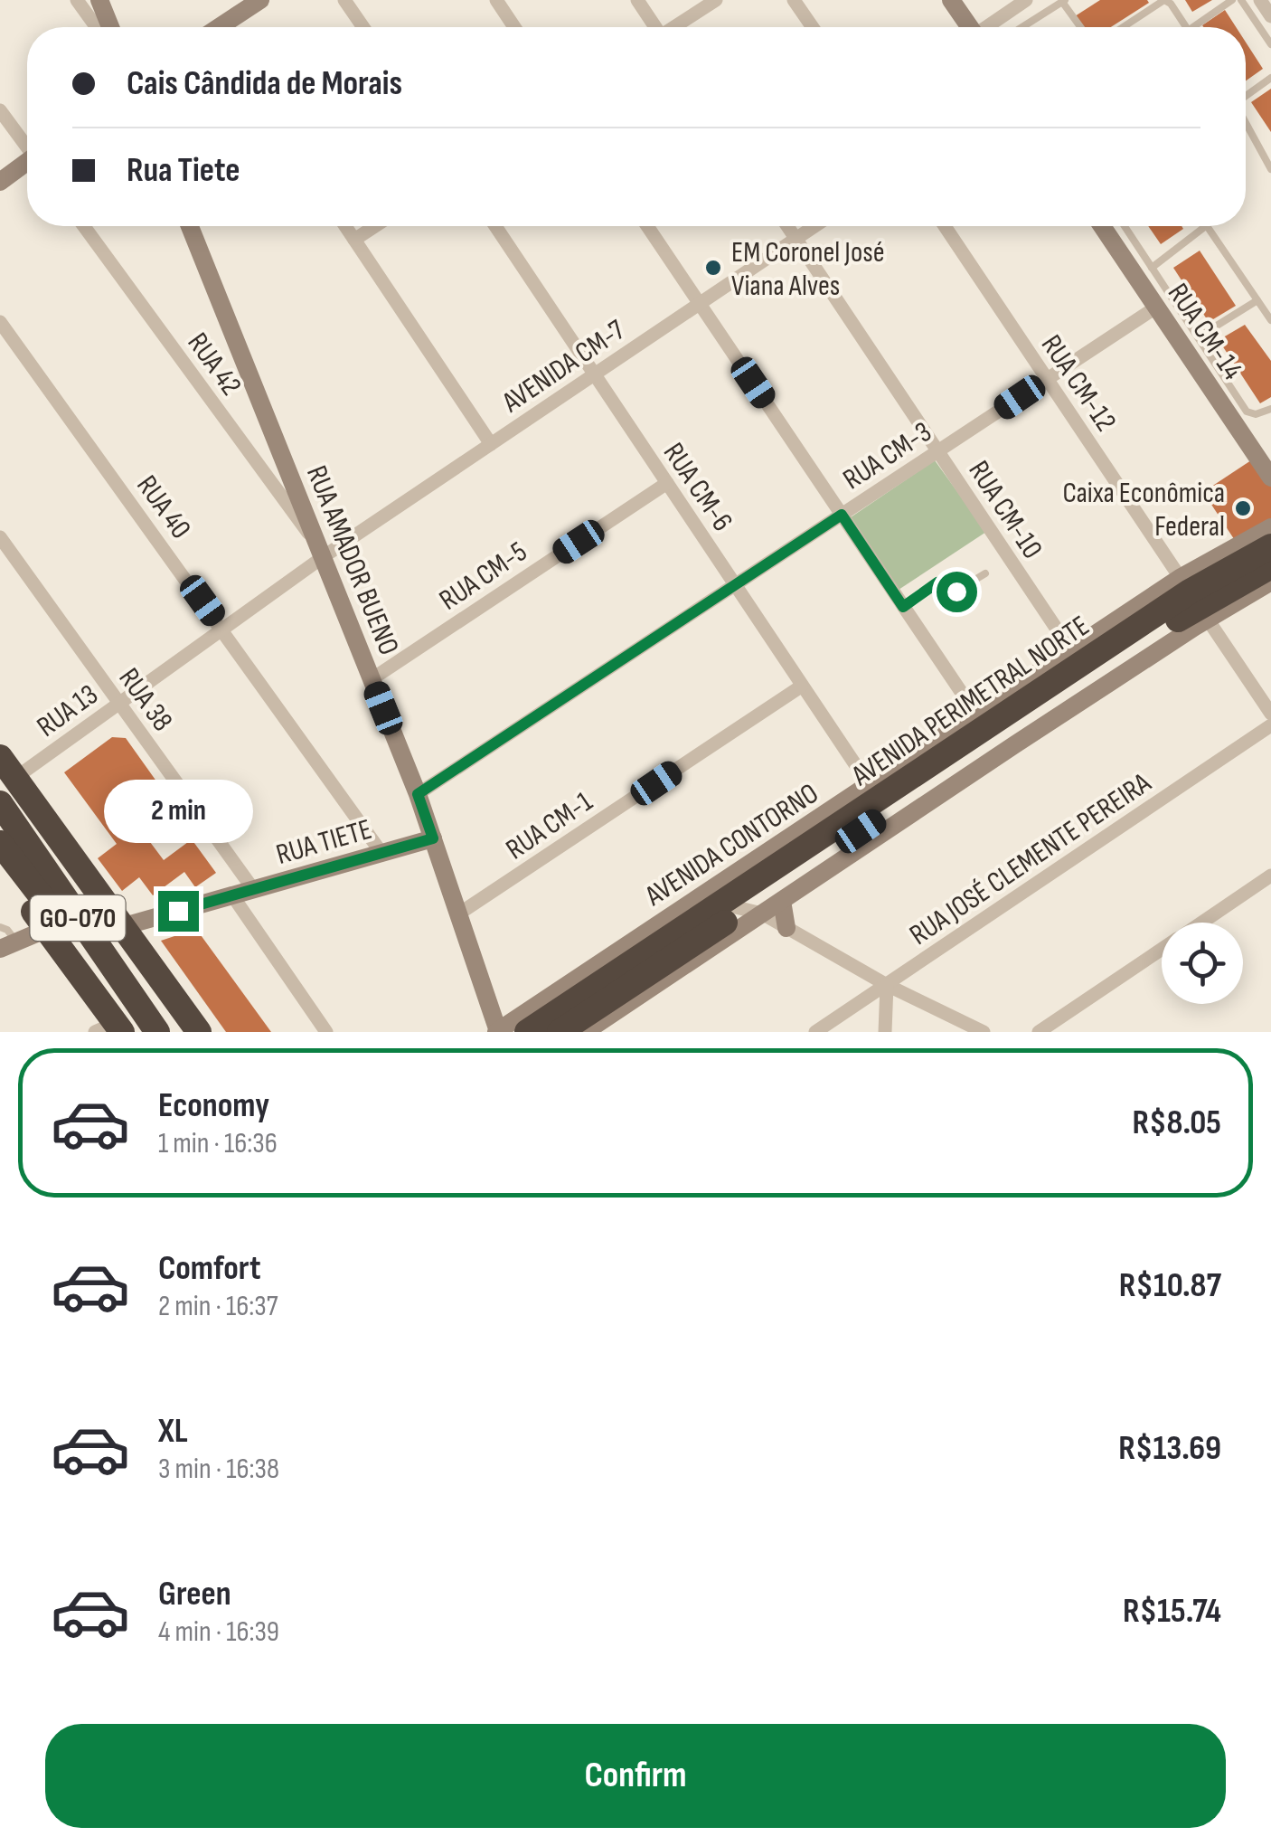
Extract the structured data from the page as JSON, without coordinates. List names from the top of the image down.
{
  "streets": {
    "highway": ["AVENIDA PERIMETRAL NORTE", "GO-070"],
    "street": [
      "RUA CM-14",
      "RUA 42",
      "AVENIDA CM-7",
      "RUA CM-12",
      "RUA CM-3",
      "RUA CM-6",
      "RUA 40",
      "RUA CM-10",
      "RUA AMADOR BUENO",
      "RUA CM-5",
      "RUA 38",
      "RUA 13",
      "RUA CM-1",
      "RUA TIETE",
      "AVENIDA CONTORNO",
      "RUA JOSÉ CLEMENTE PEREIRA"
    ]
  },
  "crossings": [
    ["RUA CM-14", "RUA CM-3"],
    ["RUA 42", "AVENIDA CM-7"],
    ["RUA 42", "RUA AMADOR BUENO"],
    ["RUA 42", "RUA 13"],
    ["AVENIDA CM-7", "RUA CM-6"],
    ["AVENIDA CM-7", "RUA CM-10"],
    ["AVENIDA CM-7", "RUA AMADOR BUENO"],
    ["AVENIDA CM-7", "RUA 13"],
    ["RUA CM-12", "RUA CM-3"],
    ["RUA CM-12", "AVENIDA PERIMETRAL NORTE"],
    ["RUA CM-12", "AVENIDA CONTORNO"],
    ["RUA CM-3", "RUA CM-6"],
    ["RUA CM-3", "RUA CM-10"],
    ["RUA CM-3", "RUA AMADOR BUENO"],
    ["RUA CM-6", "RUA CM-5"],
    ["RUA CM-6", "RUA CM-1"],
    ["RUA CM-6", "AVENIDA CONTORNO"],
    ["RUA 40", "RUA 13"],
    ["RUA 40", "RUA TIETE"],
    ["RUA CM-10", "AVENIDA CONTORNO"],
    ["RUA AMADOR BUENO", "RUA CM-5"],
    ["RUA AMADOR BUENO", "RUA 13"],
    ["RUA AMADOR BUENO", "RUA CM-1"],
    ["RUA AMADOR BUENO", "RUA TIETE"],
    ["RUA AMADOR BUENO", "AVENIDA CONTORNO"],
    ["RUA 38", "RUA 13"],
    ["RUA 38", "RUA TIETE"],
    ["AVENIDA PERIMETRAL NORTE", "AVENIDA CONTORNO"]
  ],
  "places": ["EM Coronel José Viana Alves", "Caixa Econômica Federal"],
  "page": {
    "banner": ["Cais Cândida de Morais", "Rua Tiete"],
    "bubble": "2 min",
    "list": [
      {
        "name": "Economy",
        "note": "1 min · 16:36",
        "value": "R$8.05"
      },
      {
        "name": "Comfort",
        "note": "2 min · 16:37",
        "value": "R$10.87"
      },
      {
        "name": "XL",
        "note": "3 min · 16:38",
        "value": "R$13.69"
      },
      {
        "name": "Green",
        "note": "4 min · 16:39",
        "value": "R$15.74"
      }
    ],
    "buttons": "Confirm"
  }
}
